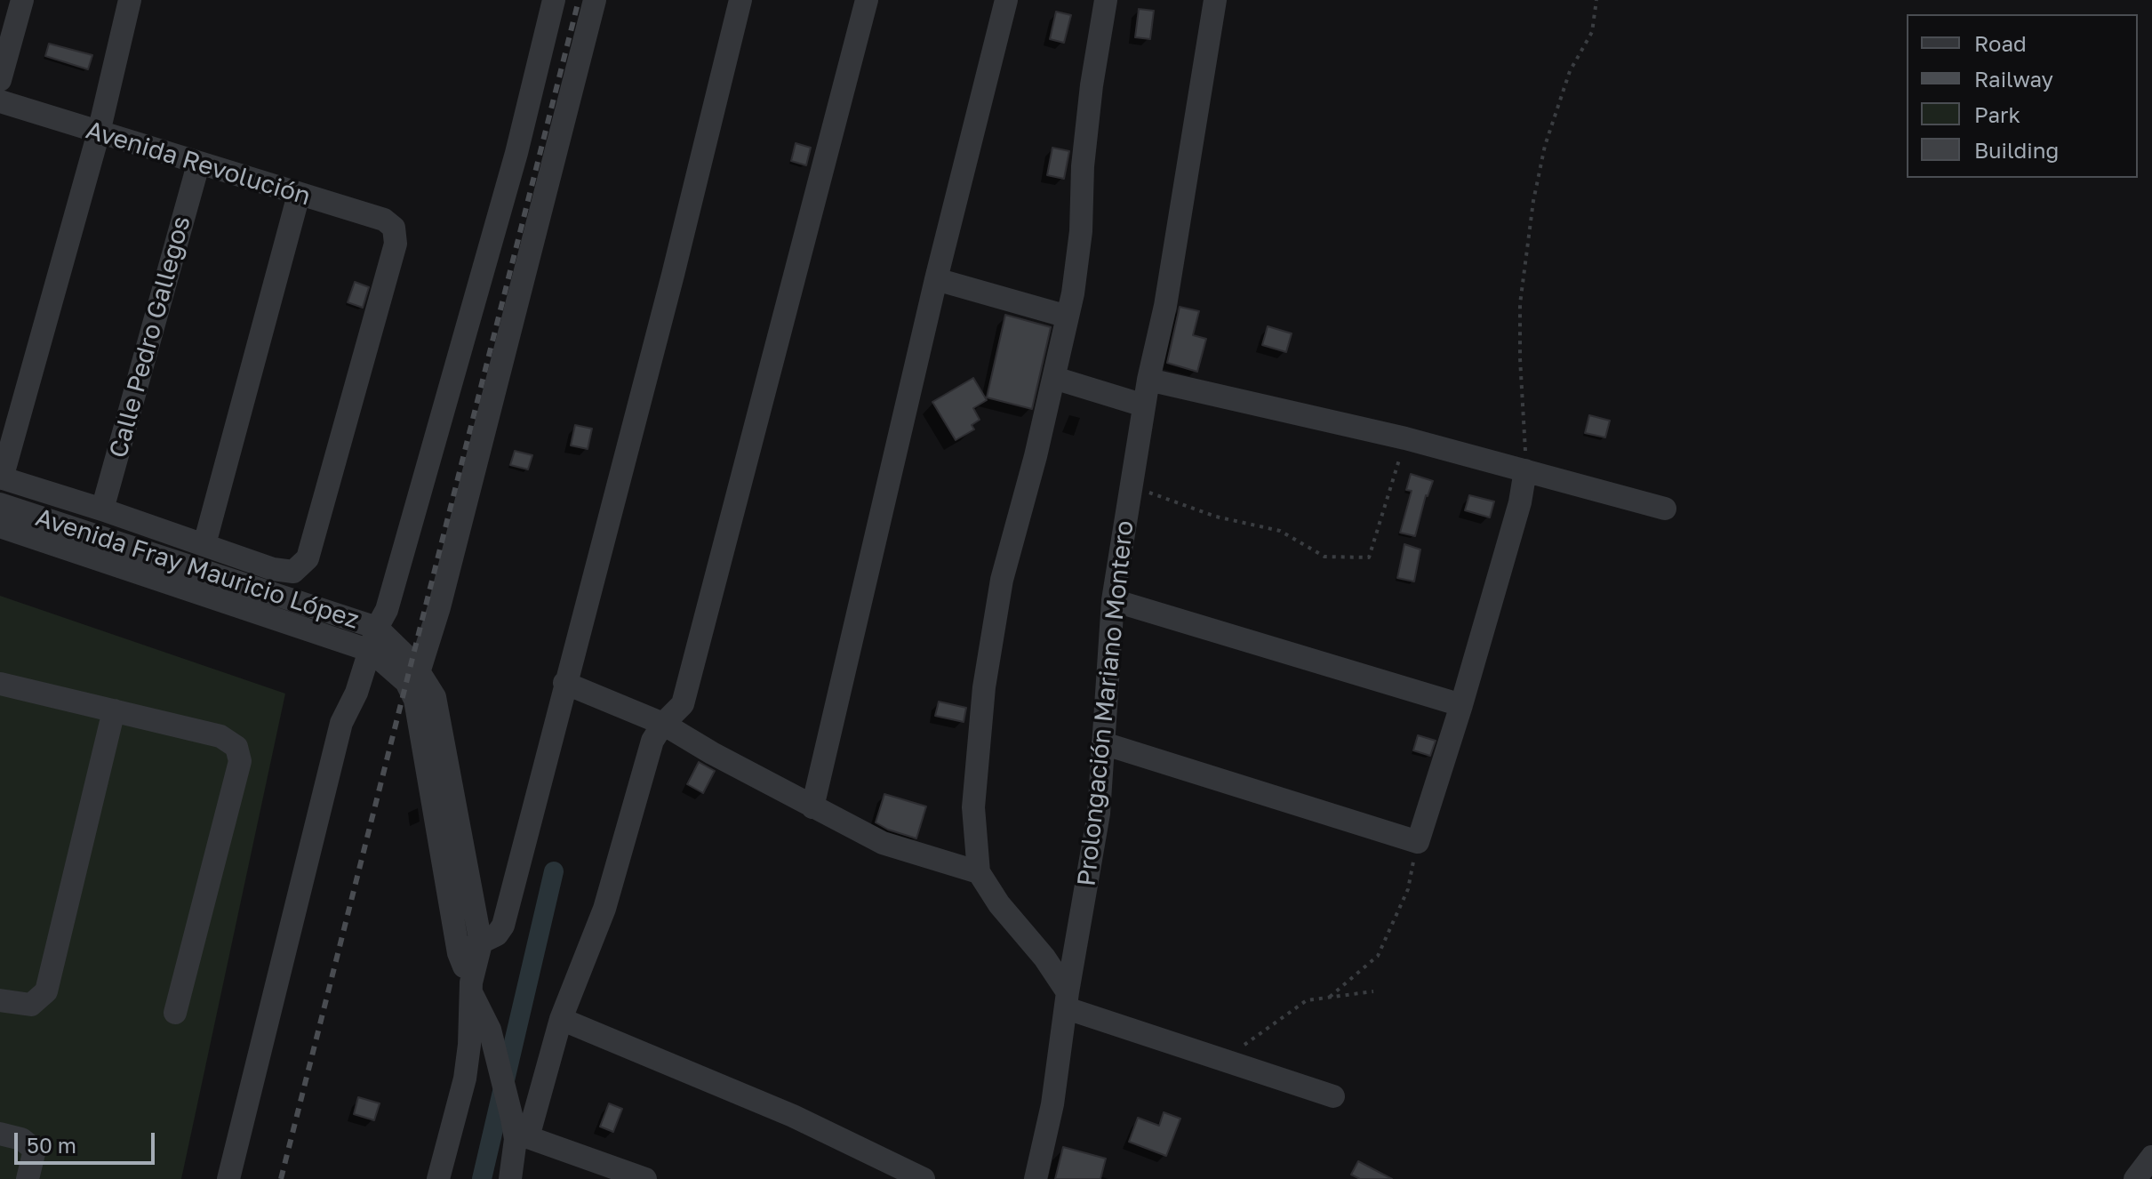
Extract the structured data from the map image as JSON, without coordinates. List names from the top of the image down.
{
  "streets": {
    "street": [
      "Avenida Revolución",
      "Calle Pedro Gallegos",
      "Avenida Fray Mauricio López",
      "Prolongación Mariano Montero"
    ]
  },
  "crossings": [
    ["Avenida Revolución", "Calle Pedro Gallegos"]
  ],
  "legend": [
    "Road",
    "Railway",
    "Park",
    "Building"
  ],
  "scale_bar": "50 m"
}
